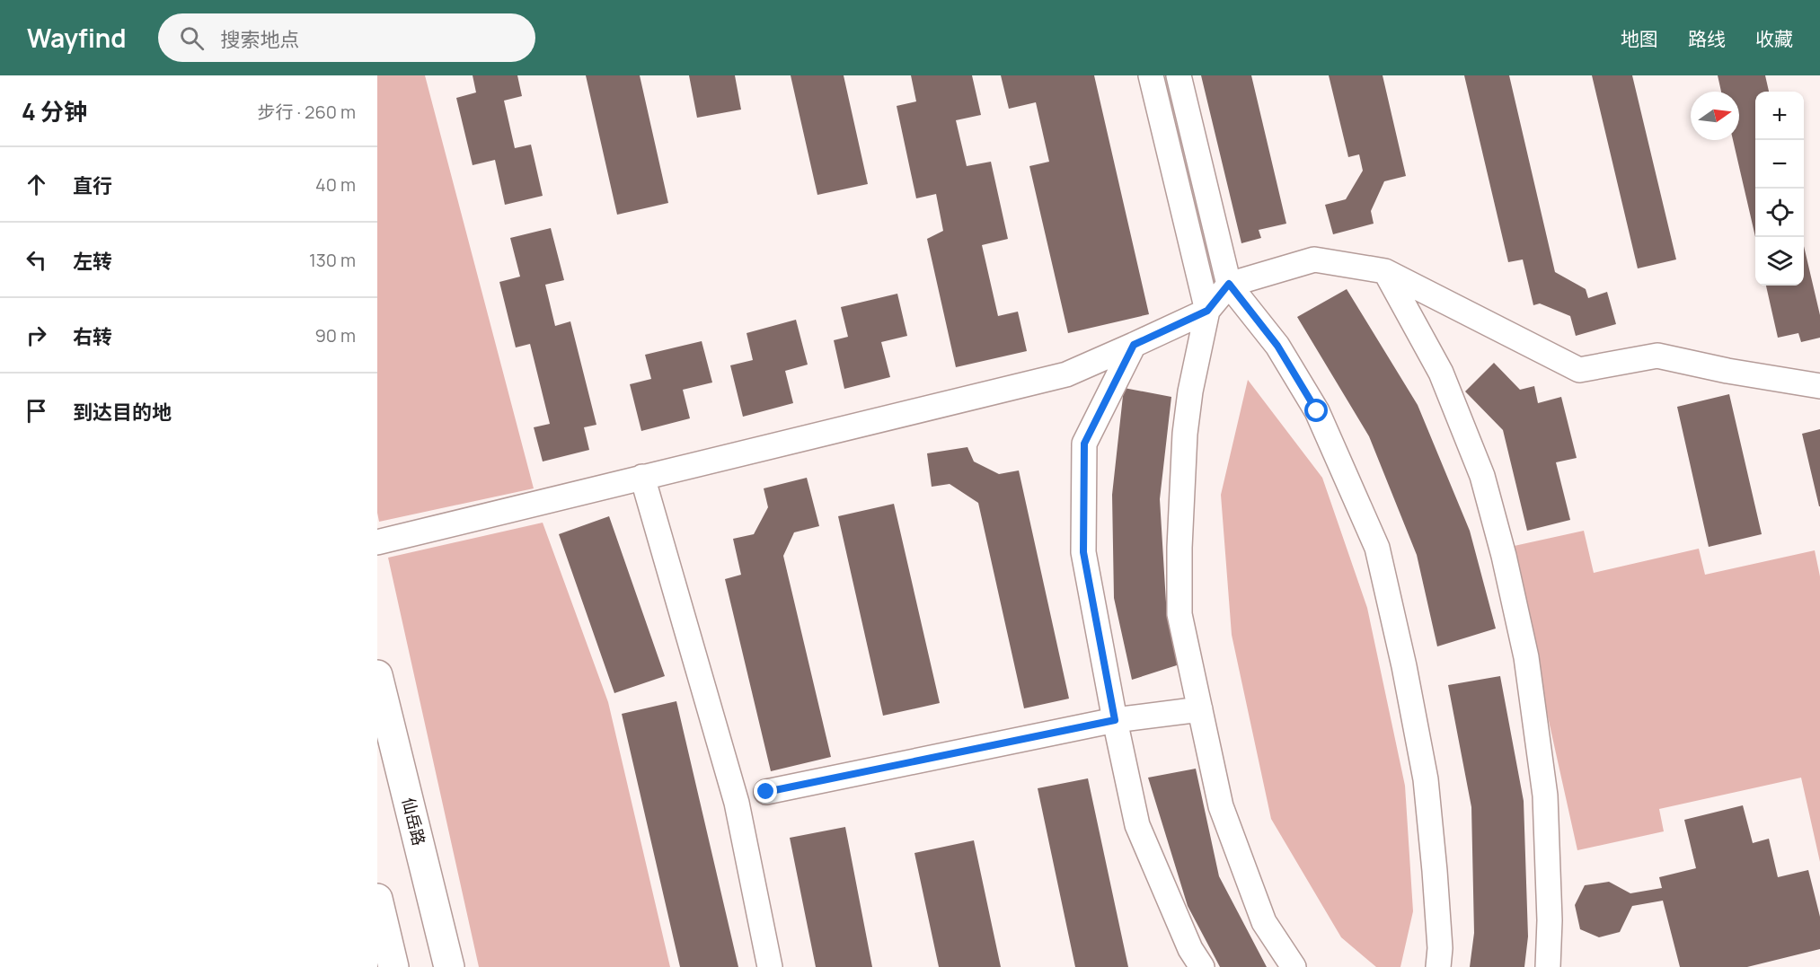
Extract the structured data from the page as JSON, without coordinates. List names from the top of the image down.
{
  "streets": {
    "main road": ["仙岳路"]
  },
  "north": "right",
  "page": {
    "header": "Wayfind",
    "search": "搜索地点",
    "nav": ["地图", "路线", "收藏"],
    "heading": ["4 分钟", "步行 · 260 m"],
    "map_buttons": ["+", "−"],
    "list": [
      ["直行", "40 m"],
      ["左转", "130 m"],
      ["右转", "90 m"],
      "到达目的地"
    ]
  }
}
